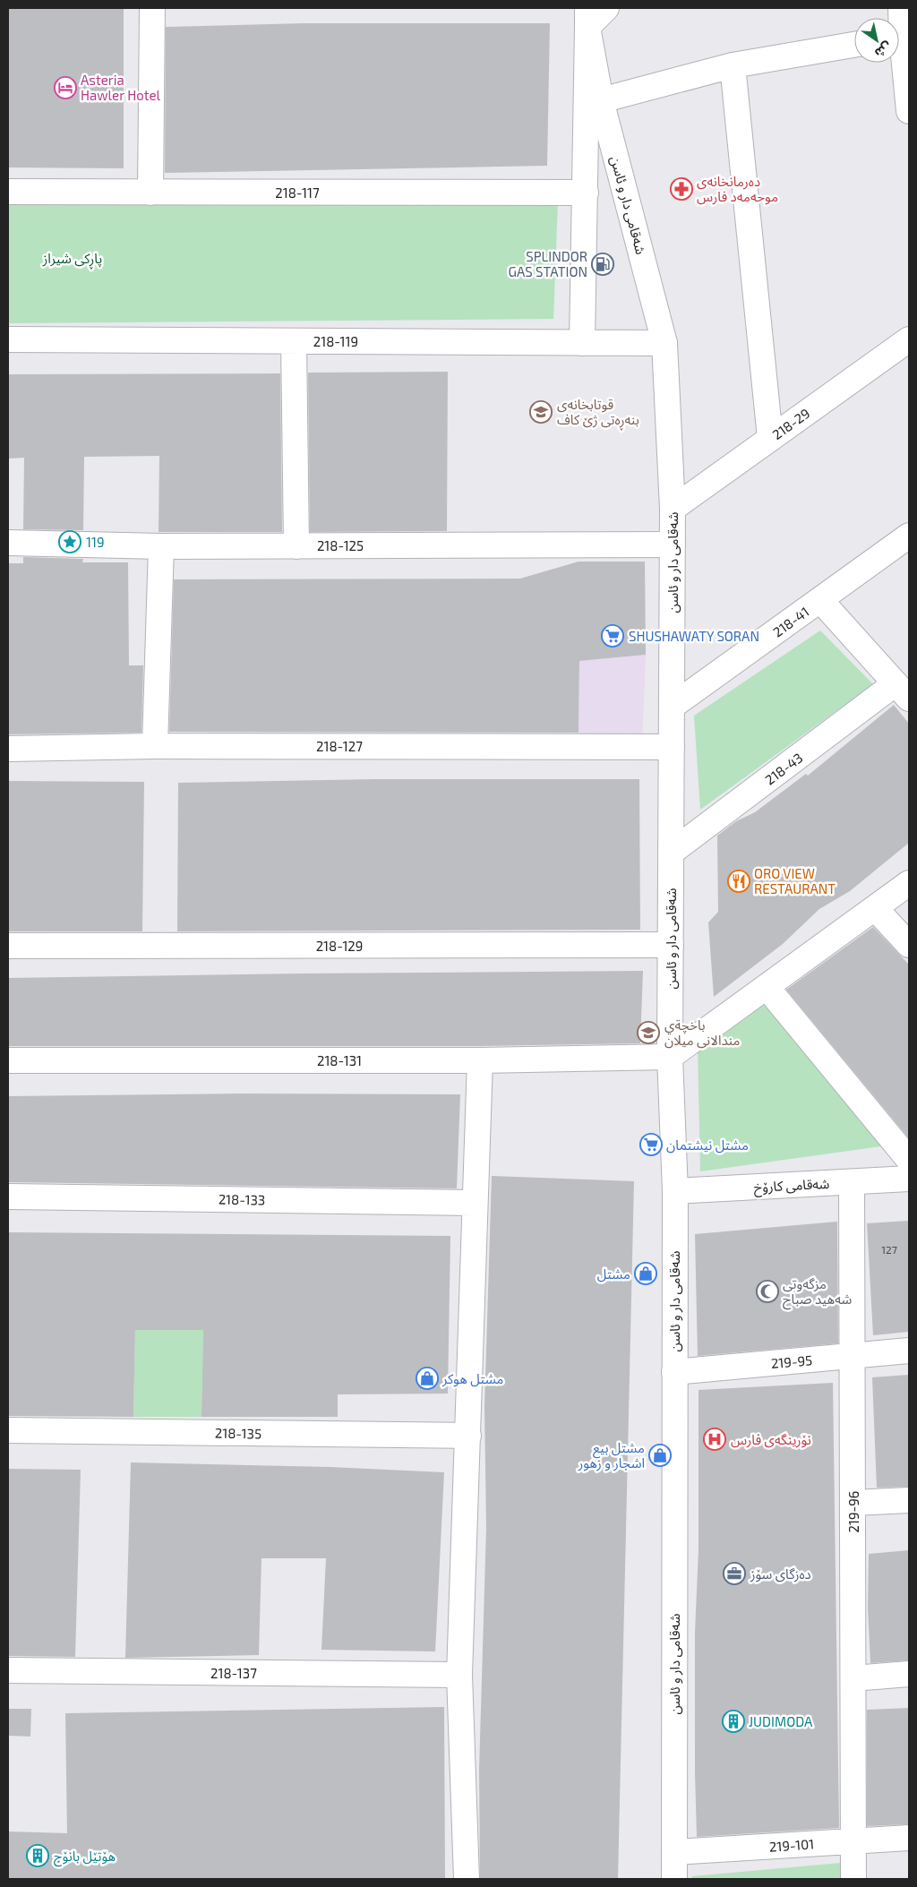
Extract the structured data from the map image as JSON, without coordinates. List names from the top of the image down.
{
  "streets": {
    "street": [
      "218-117",
      "شەقامی دار و ئاسن",
      "218-119",
      "218-29",
      "218-125",
      "218-41",
      "218-127",
      "218-43",
      "218-129",
      "218-131",
      "شەقامی کارۆخ",
      "218-133",
      "219-95",
      "218-135",
      "219-96",
      "218-137",
      "219-101"
    ]
  },
  "crossings": [
    ["شەقامی دار و ئاسن", "218-119"],
    ["شەقامی دار و ئاسن", "218-29"],
    ["شەقامی دار و ئاسن", "218-125"],
    ["شەقامی دار و ئاسن", "218-41"],
    ["شەقامی دار و ئاسن", "218-127"],
    ["شەقامی دار و ئاسن", "218-43"],
    ["شەقامی دار و ئاسن", "218-129"],
    ["شەقامی دار و ئاسن", "218-131"],
    ["شەقامی دار و ئاسن", "شەقامی کارۆخ"],
    ["شەقامی دار و ئاسن", "219-95"],
    ["شەقامی دار و ئاسن", "219-101"],
    ["شەقامی کارۆخ", "219-96"],
    ["219-95", "219-96"],
    ["219-96", "219-101"]
  ],
  "parks": ["پاڕکی شیراز"],
  "places": {
    "hotel": ["Asteria Hawler Hotel"],
    "pharmacy": ["دەرمانخانەی موحەمەد فارس"],
    "fuel station": ["SPLINDOR GAS STATION"],
    "school or university": ["قوتابخانەی بنەڕەتی ژێ کاف", "باخچةي مندالانى ميلان"],
    "place": ["119"],
    "supermarket": ["SHUSHAWATY SORAN", "مشتل نيشتمان"],
    "restaurant": ["ORO VIEW RESTAURANT"],
    "shop": ["مشتل", "مشتل هوكر", "مشتل بيع اشجار و زهور"],
    "mosque": ["مزگه‌وتی شه‌هید صباح"],
    "hospital": ["نۆرینگەی فارس"],
    "office": ["دەزگای سۆز"],
    "building": ["JUDIMODA", "هۆتێل بانۆج"]
  },
  "house_numbers": ["127"],
  "north": "bottom right"
}
